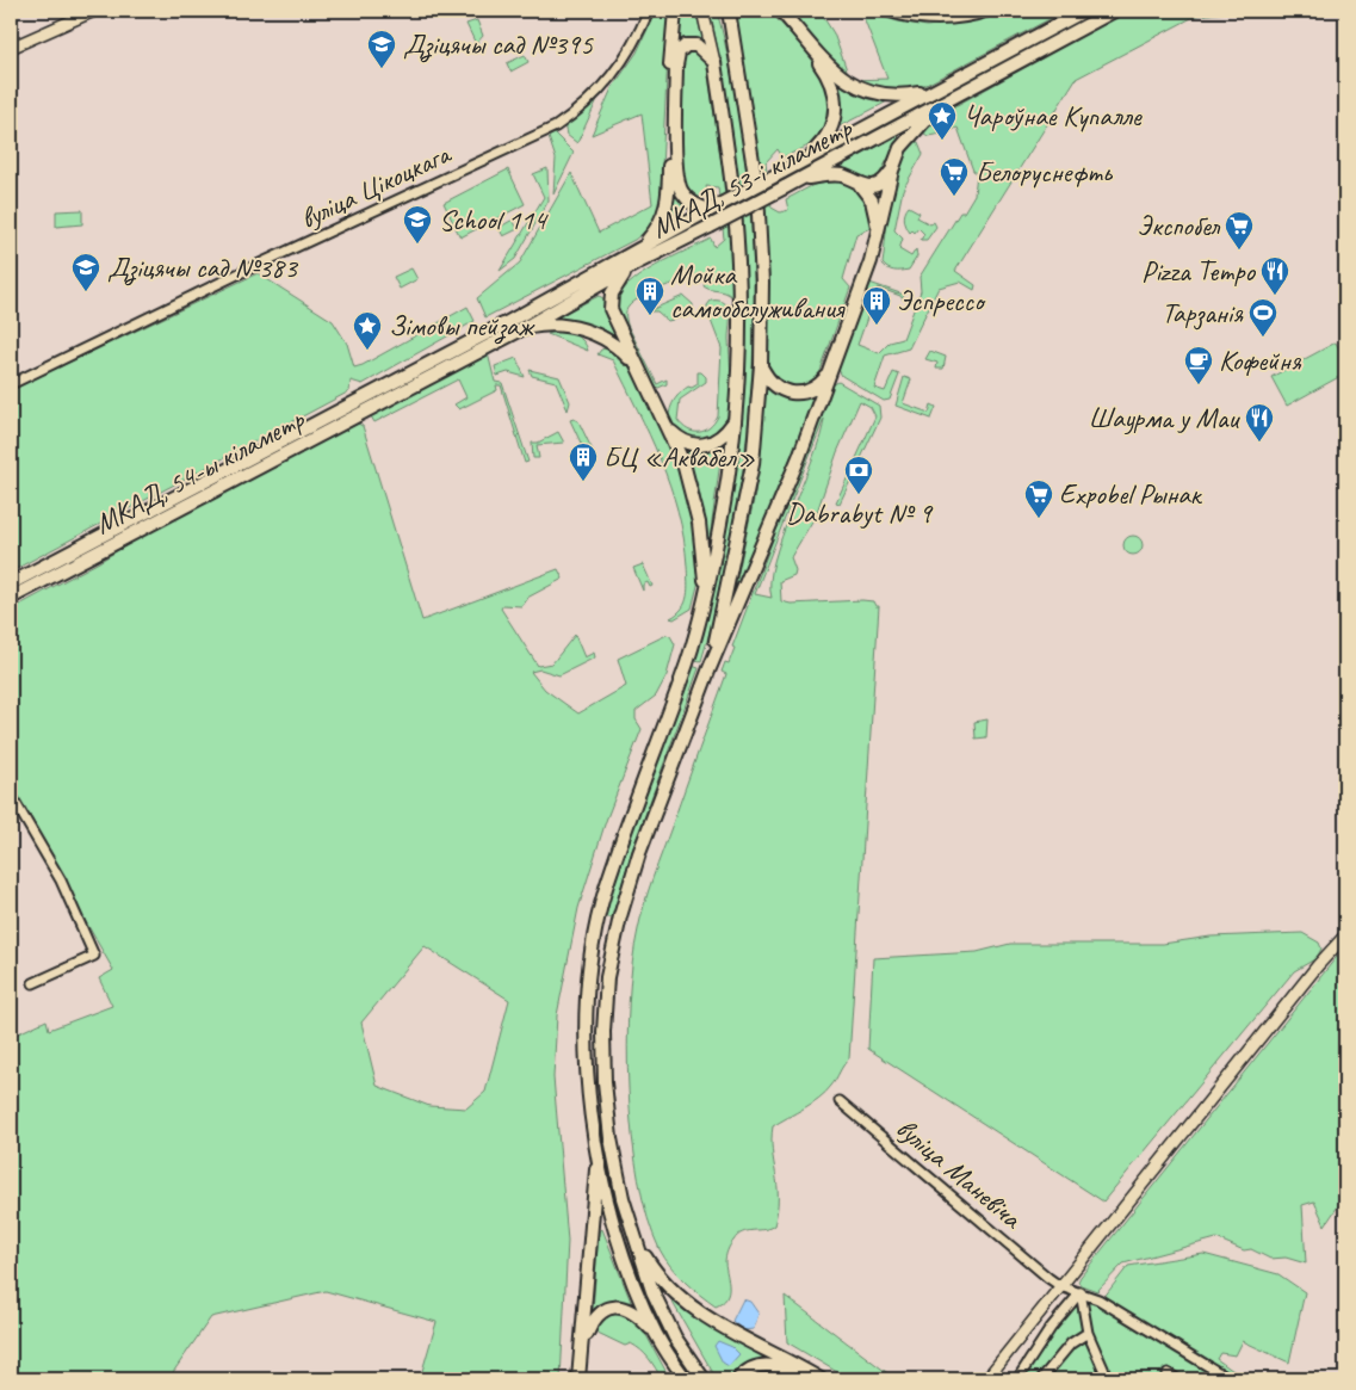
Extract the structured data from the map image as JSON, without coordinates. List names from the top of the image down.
{
  "streets": {
    "highway": ["МКАД, 53-і кіламетр", "МКАД, 54-ы кіламетр"],
    "street": ["вуліца Цікоцкага", "вуліца Маневіча"]
  },
  "crossings": [
    ["МКАД, 53-і кіламетр", "МКАД, 54-ы кіламетр"]
  ],
  "places": {
    "school or university": ["Дзіцячы сад №395", "School 114", "Дзіцячы сад №383"],
    "place": ["Чароўнае Купалле", "Зімовы пейзаж"],
    "supermarket": ["Белоруснефть", "Экспобел", "Expobel Рынак"],
    "restaurant": ["Pizza Tempo", "Шаурма у Маи"],
    "building": ["Мойка самообслуживания", "Эспрессо", "БЦ «Аквабел»"],
    "sports": ["Тарзанія"],
    "cafe": ["Кофейня"],
    "bank": ["Dabrabyt № 9"]
  }
}
